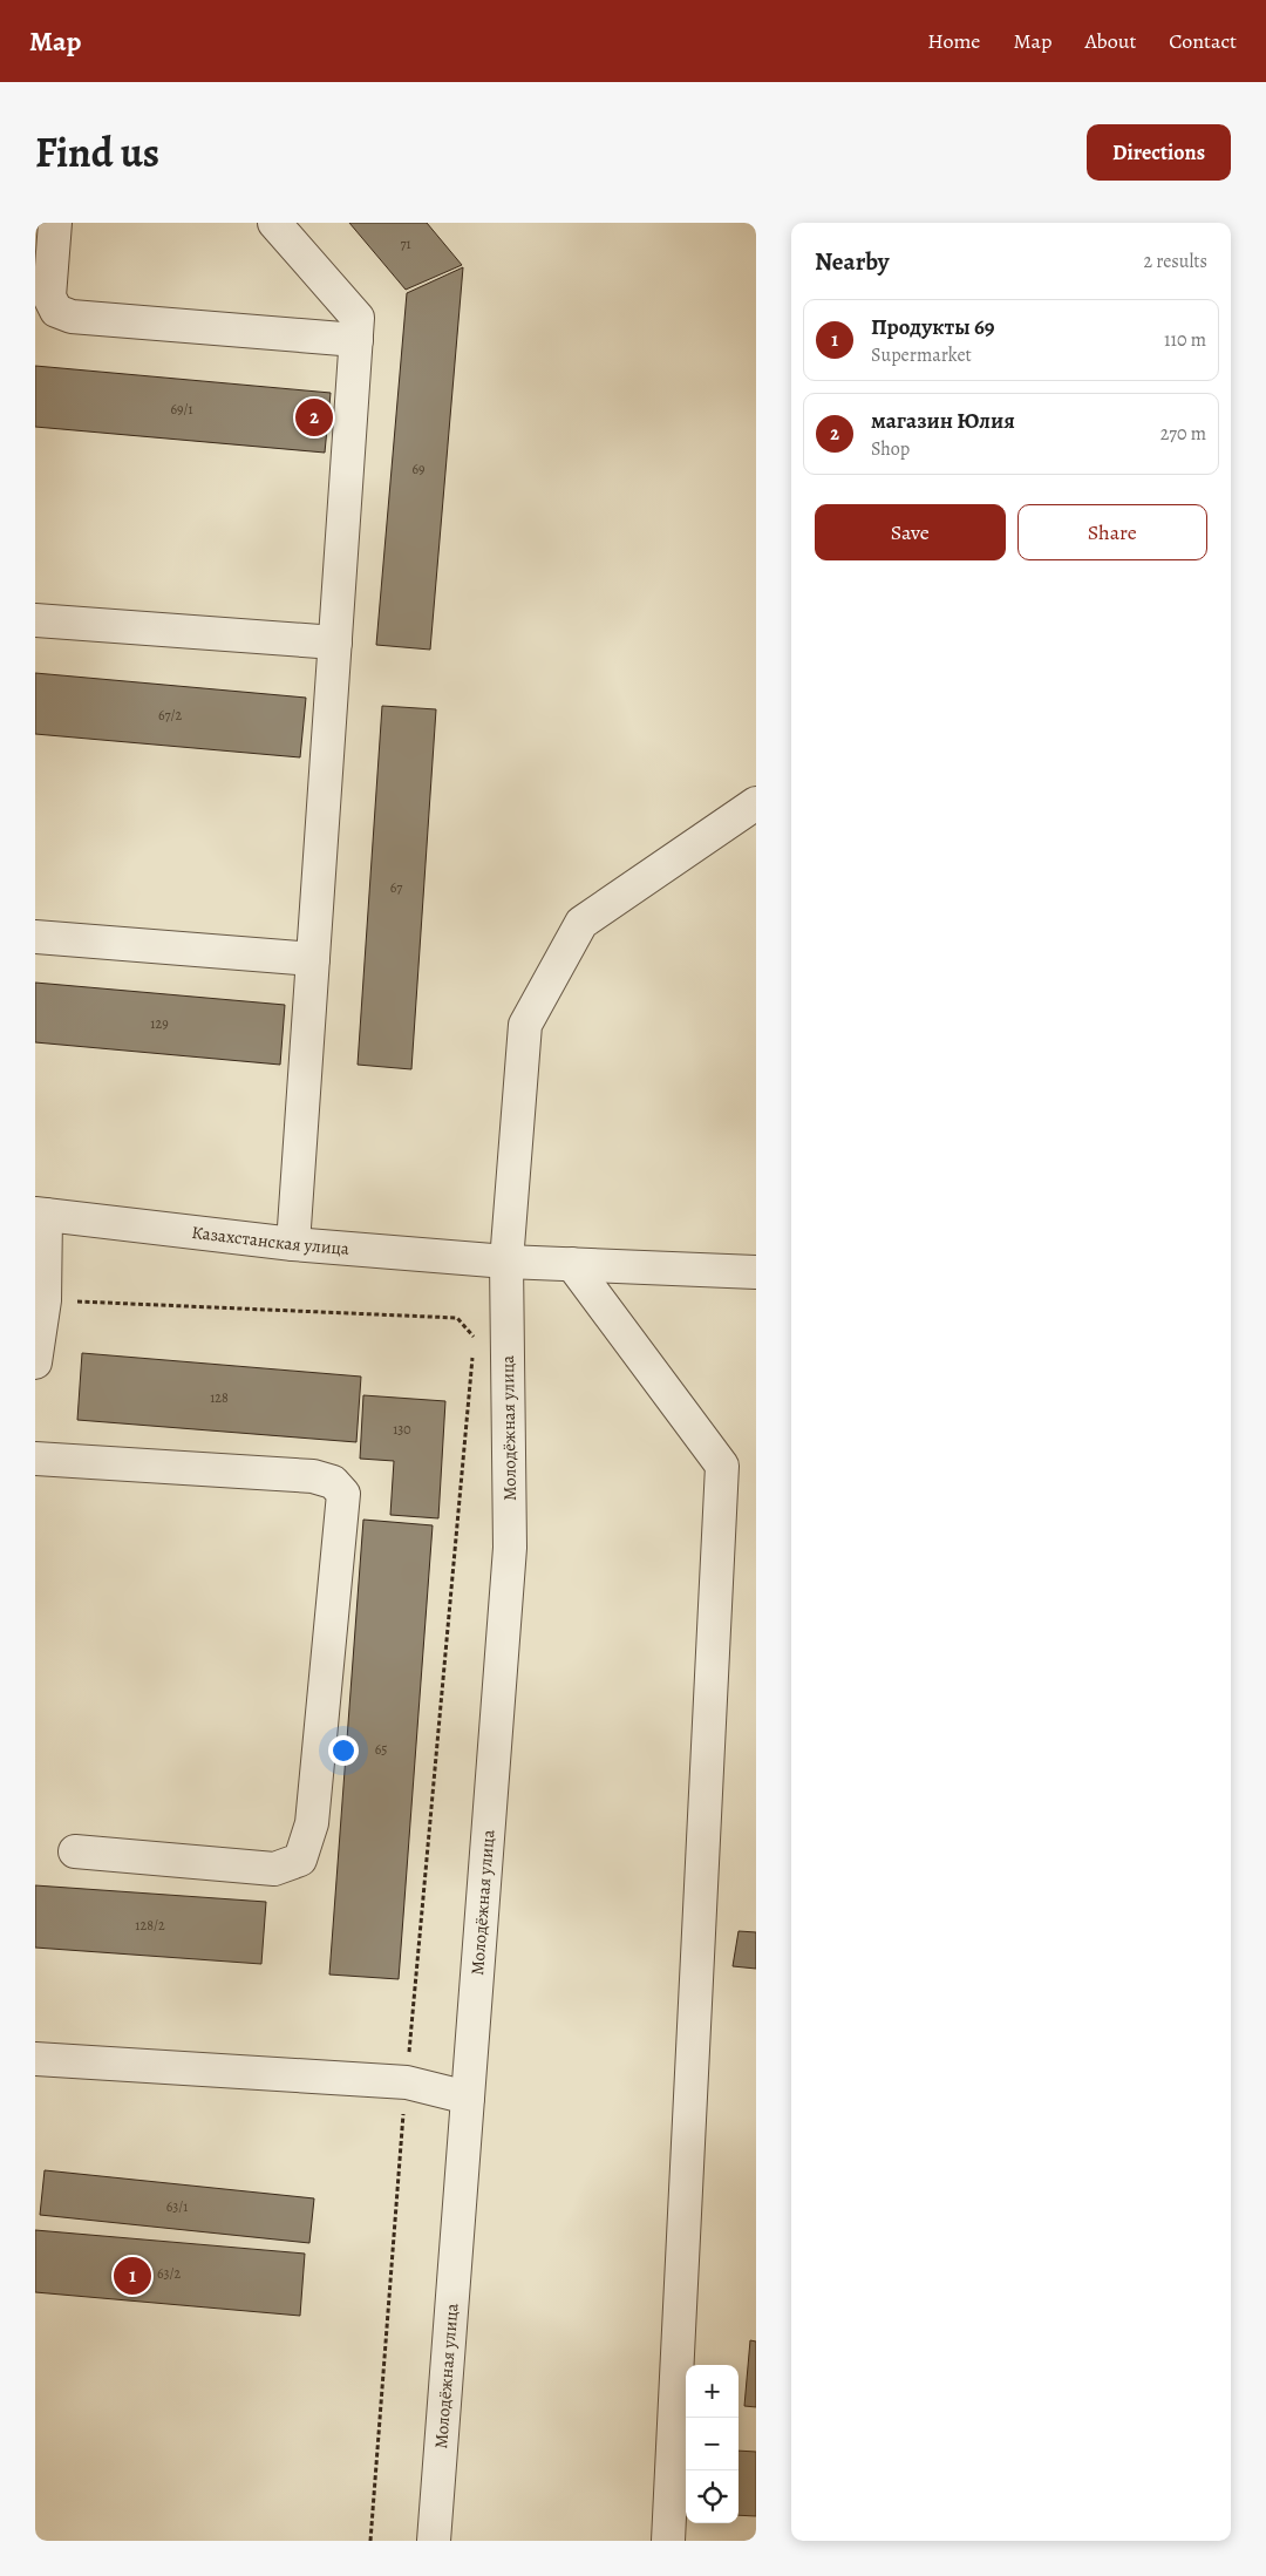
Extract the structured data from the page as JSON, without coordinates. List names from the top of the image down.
{
  "streets": {
    "street": ["Казахстанская улица", "Молодёжная улица"]
  },
  "crossings": [
    ["Казахстанская улица", "Молодёжная улица"]
  ],
  "house_numbers": [
    "71",
    "69/1",
    "69",
    "67/2",
    "67",
    "129",
    "128",
    "130",
    "65",
    "128/2",
    "63/1",
    "63/2"
  ],
  "page": {
    "header": "Map",
    "nav": [
      "Home",
      "Map",
      "About",
      "Contact"
    ],
    "title": "Find us",
    "buttons": [
      "Directions",
      ["Save", "Share"]
    ],
    "heading": ["Nearby", "2 results"],
    "list": [
      {
        "mark": "1",
        "name": "Продукты 69",
        "note": "Supermarket",
        "value": "110 m"
      },
      {
        "mark": "2",
        "name": "магазин Юлия",
        "note": "Shop",
        "value": "270 m"
      }
    ],
    "pins": ["2", "1"],
    "map_buttons": ["+", "−"]
  }
}
